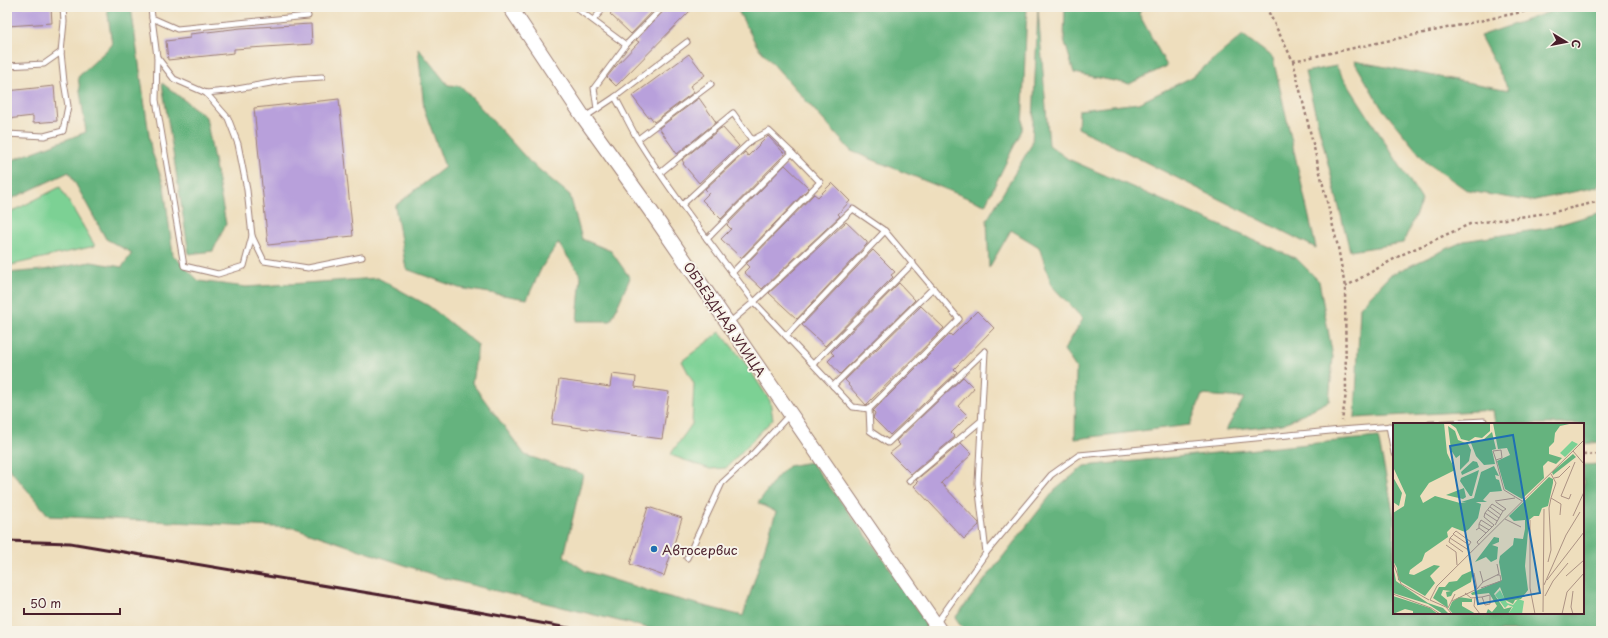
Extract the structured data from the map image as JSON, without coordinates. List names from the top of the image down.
{
  "streets": {
    "main road": ["ОБЪЕЗДНАЯ УЛИЦА"]
  },
  "places": ["Автосервис"],
  "scale_bar": "50 m",
  "north": "right"
}
